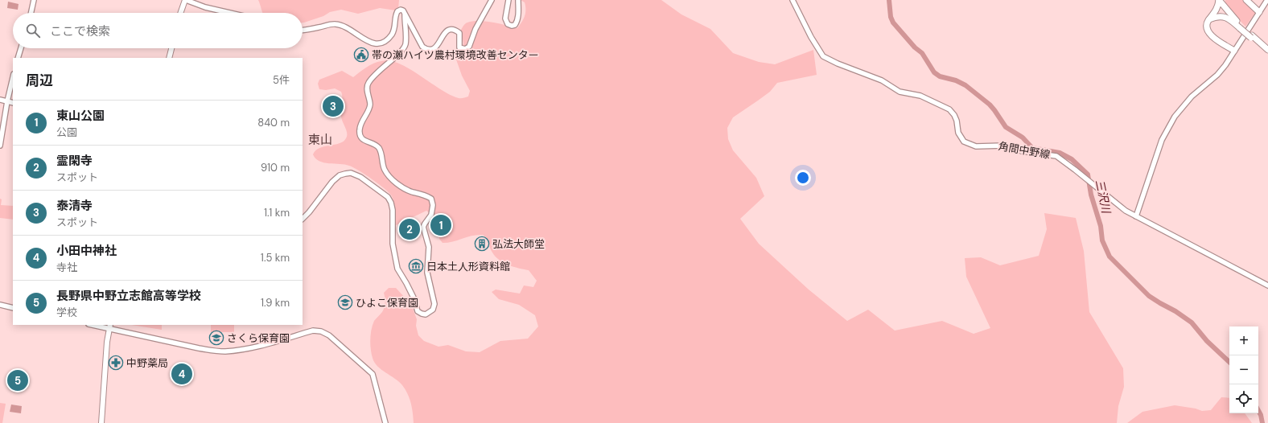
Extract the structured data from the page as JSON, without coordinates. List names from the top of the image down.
{
  "streets": {
    "street": ["角間中野線"]
  },
  "districts": ["東山"],
  "water": ["三沢川"],
  "places": {
    "public building": ["帯の瀬ハイツ農村環境改善センター"],
    "building": ["弘法大師堂"],
    "museum": ["日本土人形資料館"],
    "school or university": ["ひよこ保育園", "さくら保育園"],
    "pharmacy": ["中野薬局"]
  },
  "page": {
    "search": "ここで検索",
    "heading": ["周辺", "5件"],
    "pins": [
      "3",
      "1",
      "2",
      "4",
      "5"
    ],
    "list": [
      {
        "mark": "1",
        "name": "東山公園",
        "note": "公園",
        "value": "840 m"
      },
      {
        "mark": "2",
        "name": "霊閑寺",
        "note": "スポット",
        "value": "910 m"
      },
      {
        "mark": "3",
        "name": "泰清寺",
        "note": "スポット",
        "value": "1.1 km"
      },
      {
        "mark": "4",
        "name": "小田中神社",
        "note": "寺社",
        "value": "1.5 km"
      },
      {
        "mark": "5",
        "name": "長野県中野立志館高等学校",
        "note": "学校",
        "value": "1.9 km"
      }
    ],
    "map_buttons": ["+", "−"]
  }
}
